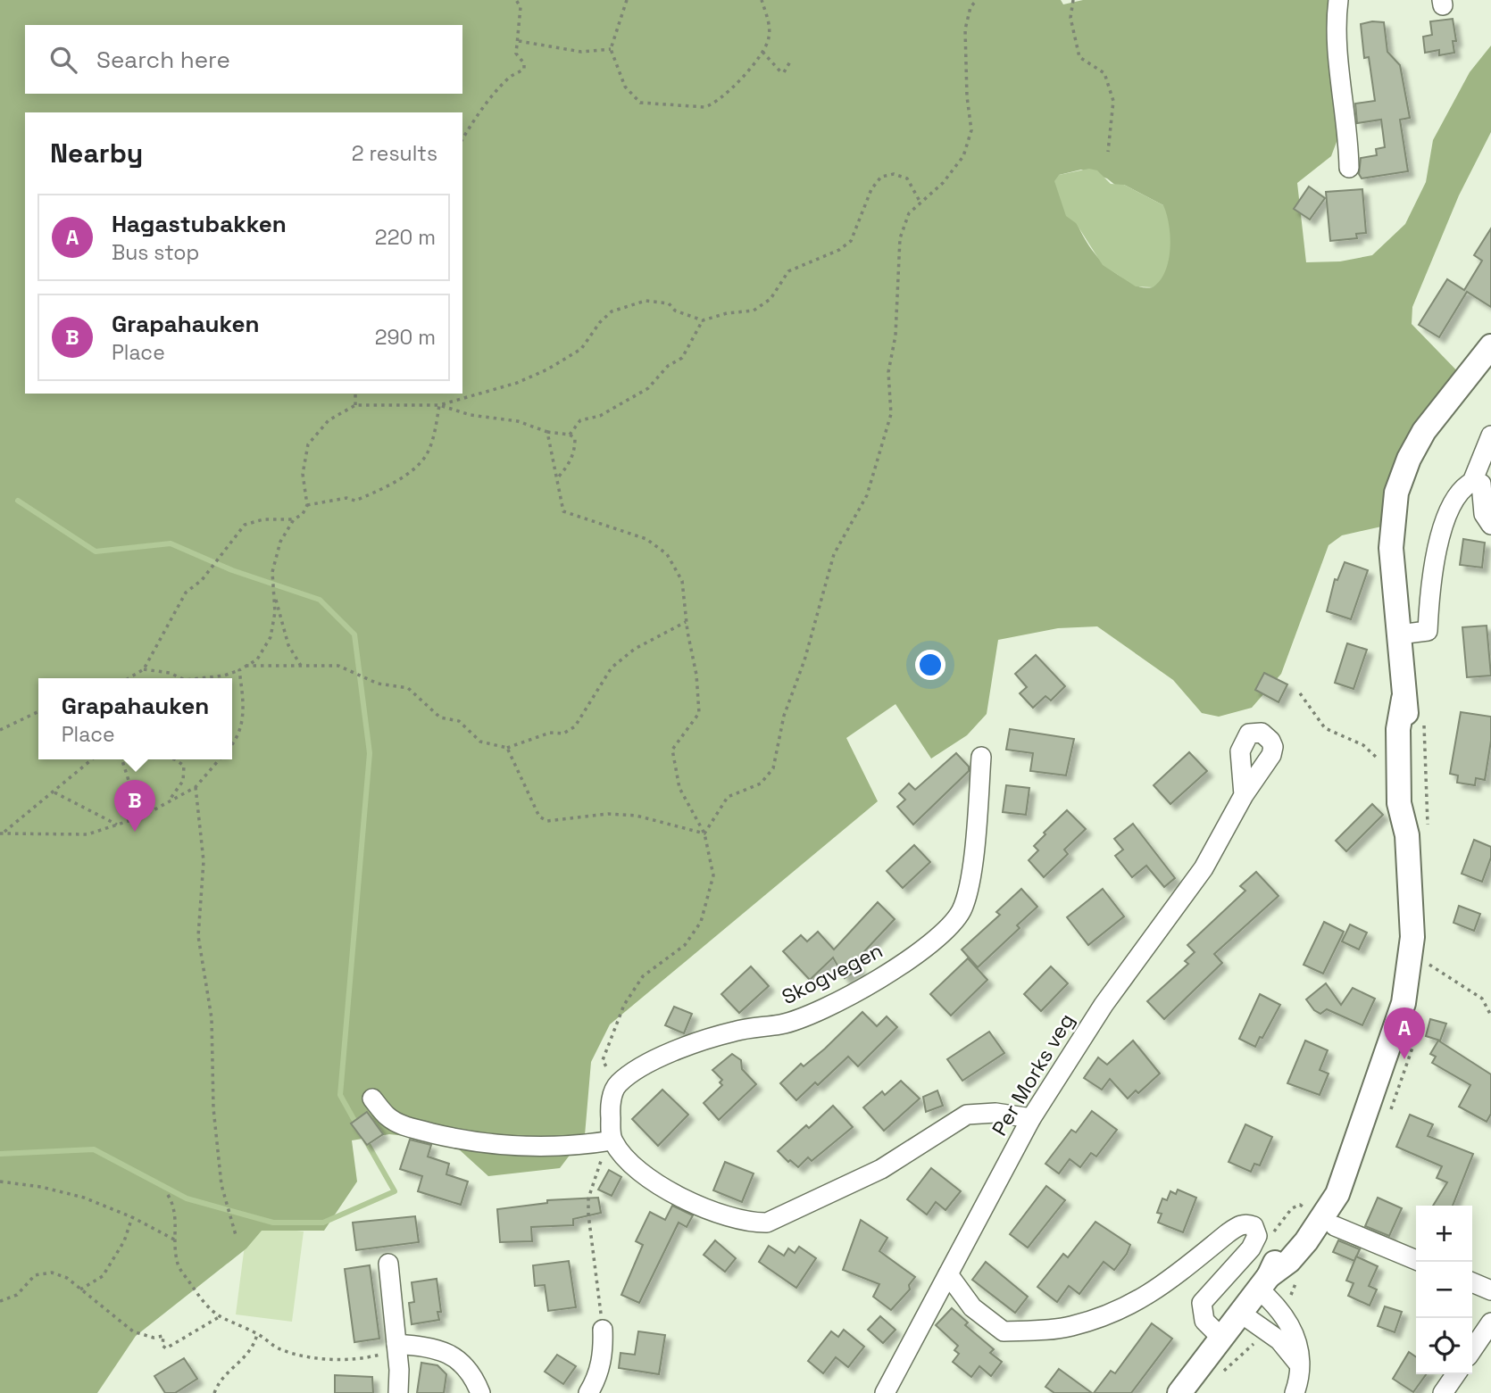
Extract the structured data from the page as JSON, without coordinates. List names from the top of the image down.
{
  "streets": {
    "street": ["Skogvegen", "Per Morks veg"]
  },
  "page": {
    "search": "Search here",
    "heading": ["Nearby", "2 results"],
    "list": [
      {
        "mark": "A",
        "name": "Hagastubakken",
        "note": "Bus stop",
        "value": "220 m"
      },
      {
        "mark": "B",
        "name": "Grapahauken",
        "note": "Place",
        "value": "290 m"
      }
    ],
    "popup": ["Grapahauken", "Place"],
    "pins": ["B", "A"],
    "map_buttons": ["+", "−"]
  }
}
